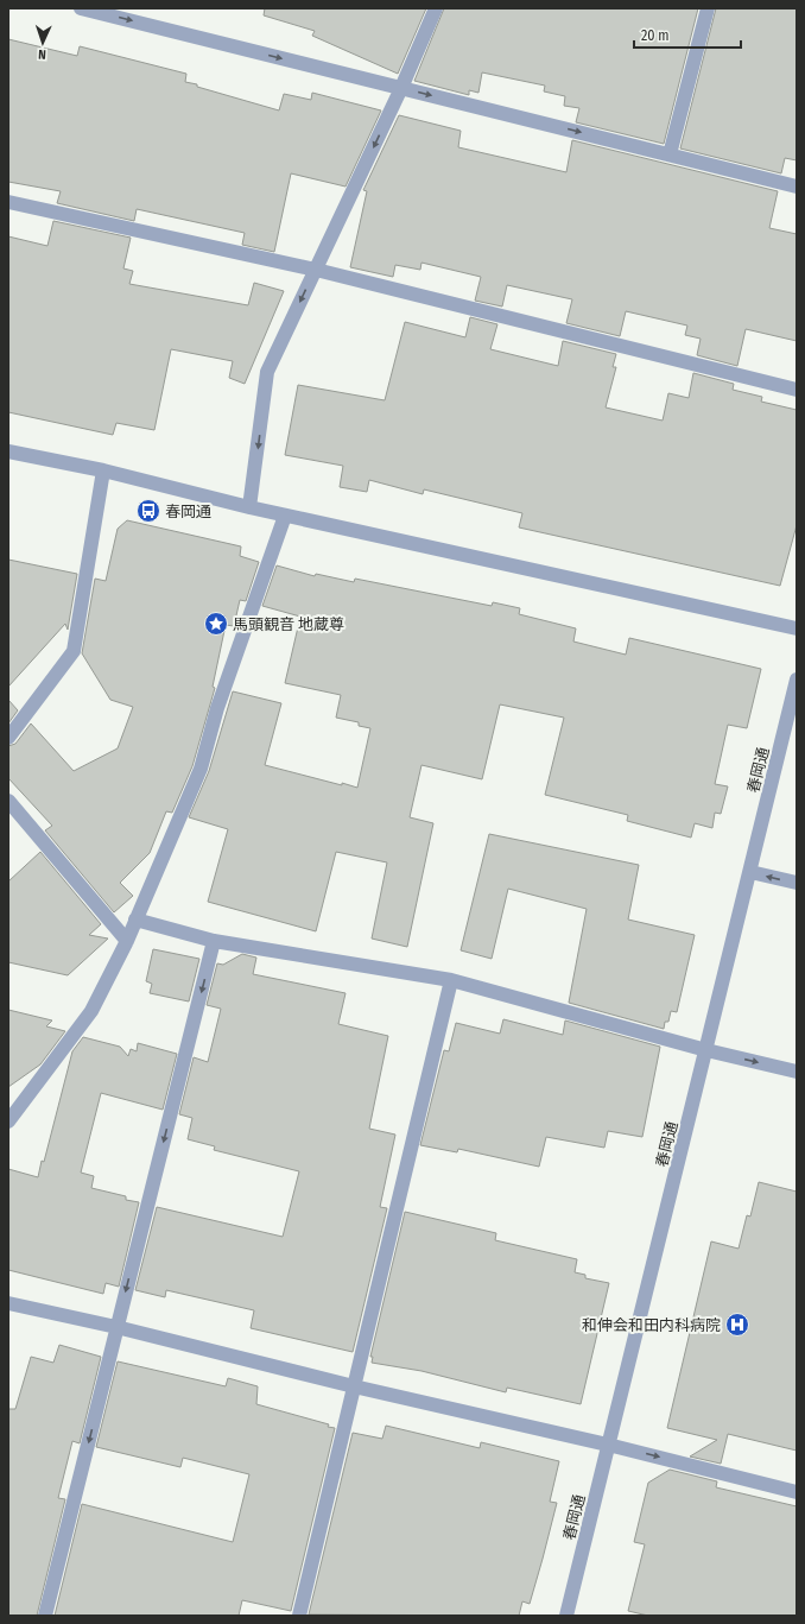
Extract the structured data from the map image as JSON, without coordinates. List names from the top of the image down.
{
  "streets": {
    "street": ["春岡通"]
  },
  "places": {
    "bus stop": ["春岡通"],
    "place": ["馬頭観音 地蔵尊"],
    "hospital": ["和伸会和田内科病院"]
  },
  "scale_bar": "20 m",
  "north": "bottom"
}
